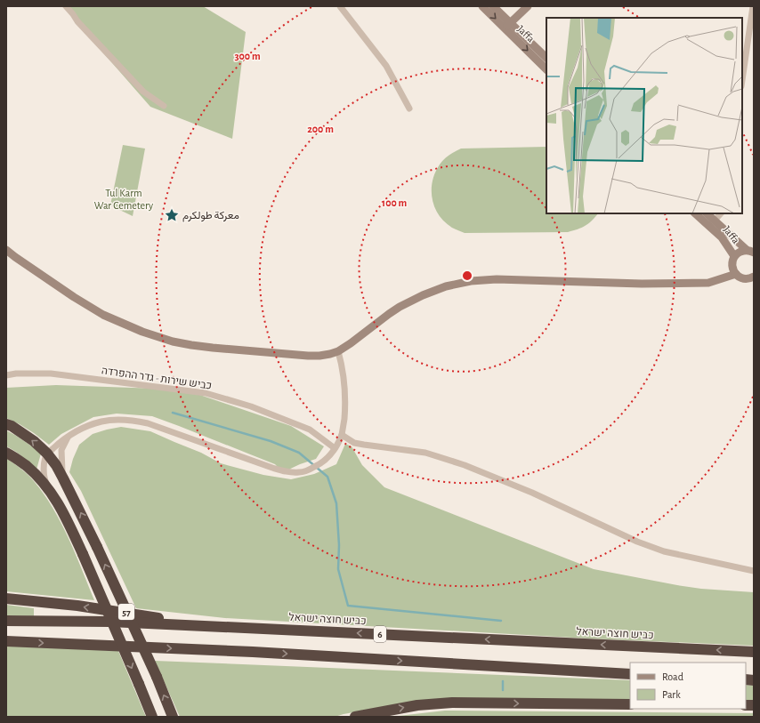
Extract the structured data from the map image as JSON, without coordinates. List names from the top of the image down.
{
  "streets": {
    "highway": ["57", "כביש חוצה ישראל", "6"],
    "street": ["Jaffa", "כביש שירות - גדר ההפרדה"]
  },
  "parks": ["Tul Karm War Cemetery"],
  "places": {
    "place": ["معركة طولكرم"]
  },
  "legend": ["Road", "Park"],
  "rings": ["300 m", "200 m", "100 m"]
}
